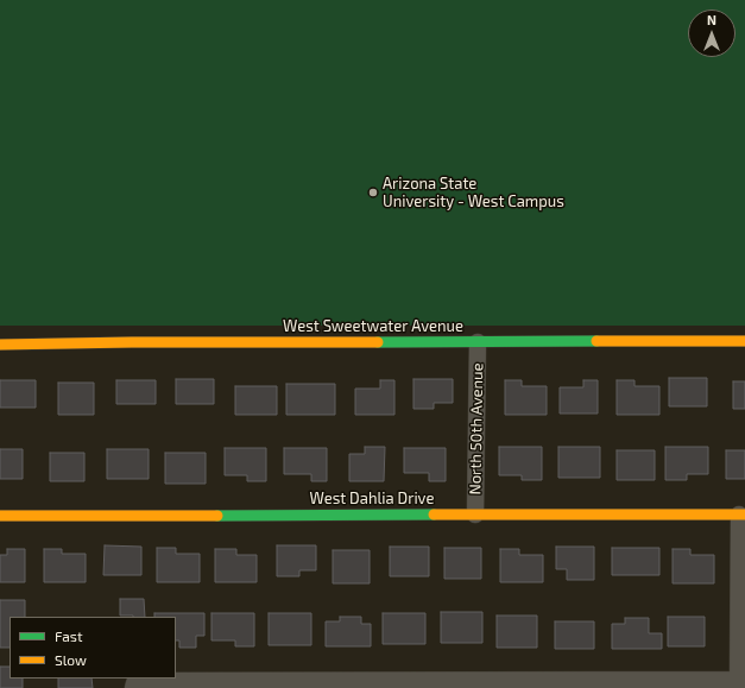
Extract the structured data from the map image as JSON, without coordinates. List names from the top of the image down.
{
  "streets": {
    "street": ["West Sweetwater Avenue", "North 50th Avenue", "West Dahlia Drive"]
  },
  "crossings": [
    ["West Sweetwater Avenue", "North 50th Avenue"],
    ["North 50th Avenue", "West Dahlia Drive"]
  ],
  "places": ["Arizona State University - West Campus"],
  "legend": ["Fast", "Slow"],
  "north": "top"
}
